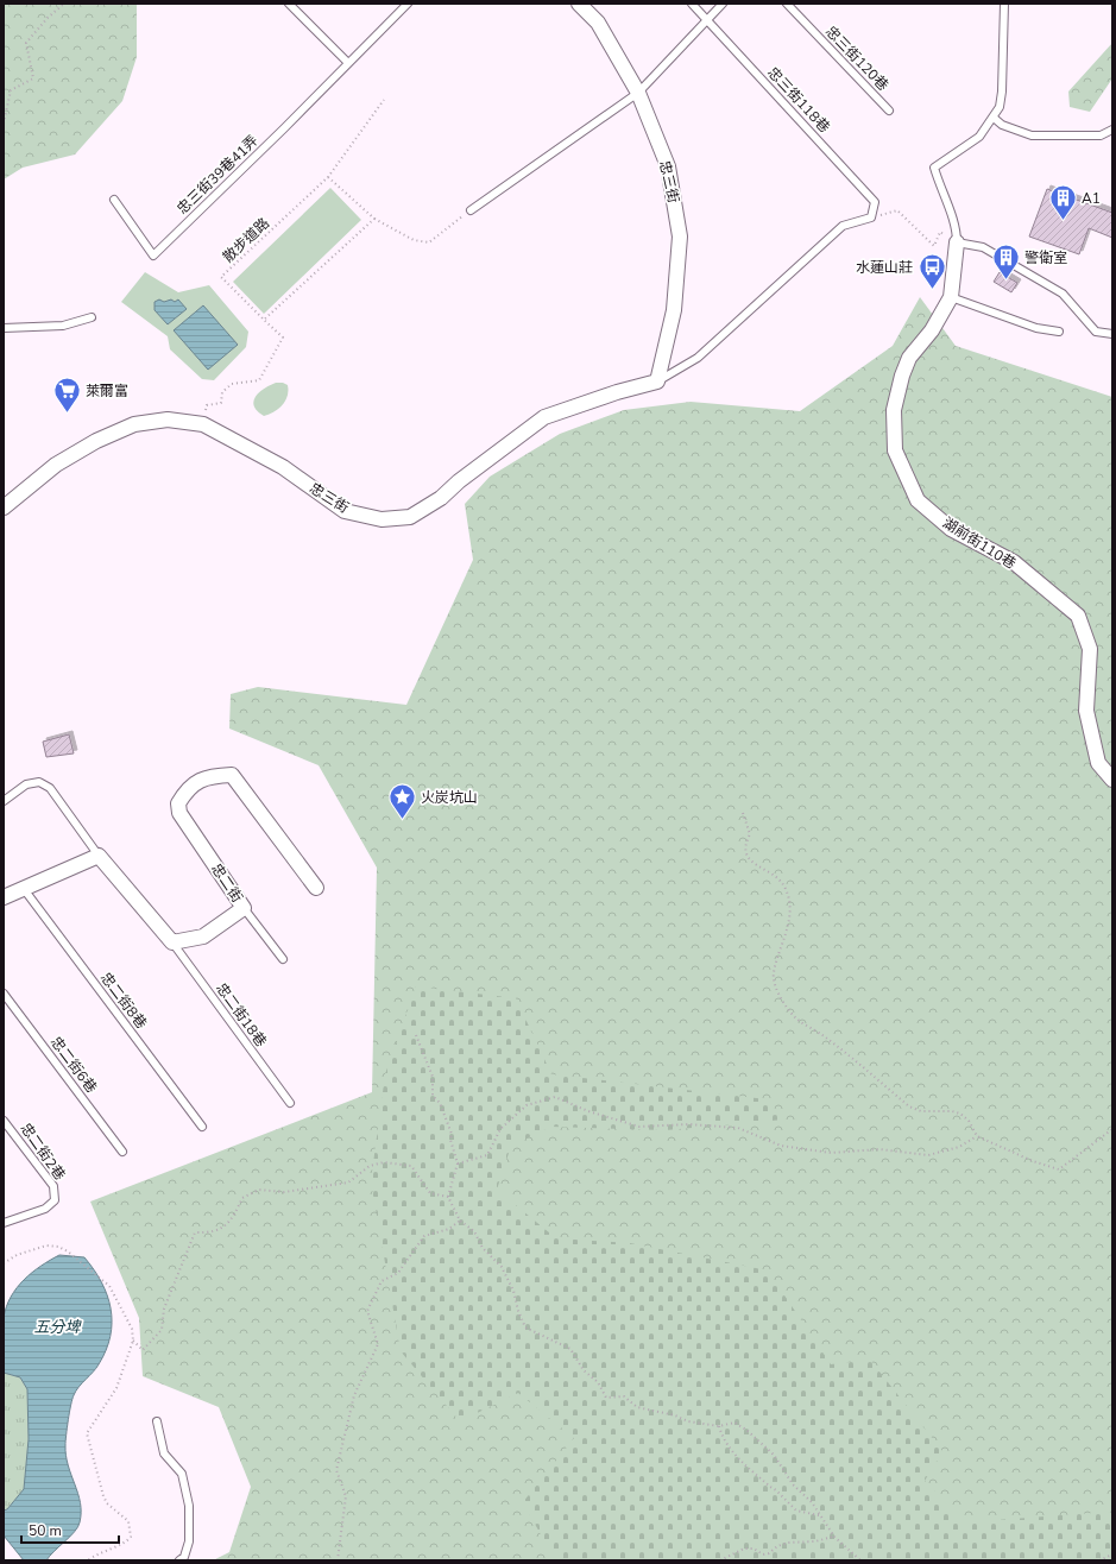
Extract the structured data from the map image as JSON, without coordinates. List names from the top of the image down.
{
  "streets": {
    "street": ["忠三街", "湖前街110巷", "忠二街"],
    "lane": [
      "忠三街120巷",
      "忠三街118巷",
      "忠三街39巷41弄",
      "忠二街8巷",
      "忠二街18巷",
      "忠二街6巷",
      "忠二街2巷"
    ],
    "path": ["散步道路"]
  },
  "crossings": [
    ["忠三街118巷", "忠三街"],
    ["忠三街", "散步道路"],
    ["忠二街", "忠二街18巷"]
  ],
  "water": ["五分埤"],
  "places": {
    "building": ["A1", "警衛室"],
    "bus stop": ["水蓮山莊"],
    "supermarket": ["萊爾富"],
    "place": ["火炭坑山"]
  },
  "scale_bar": "50 m"
}
